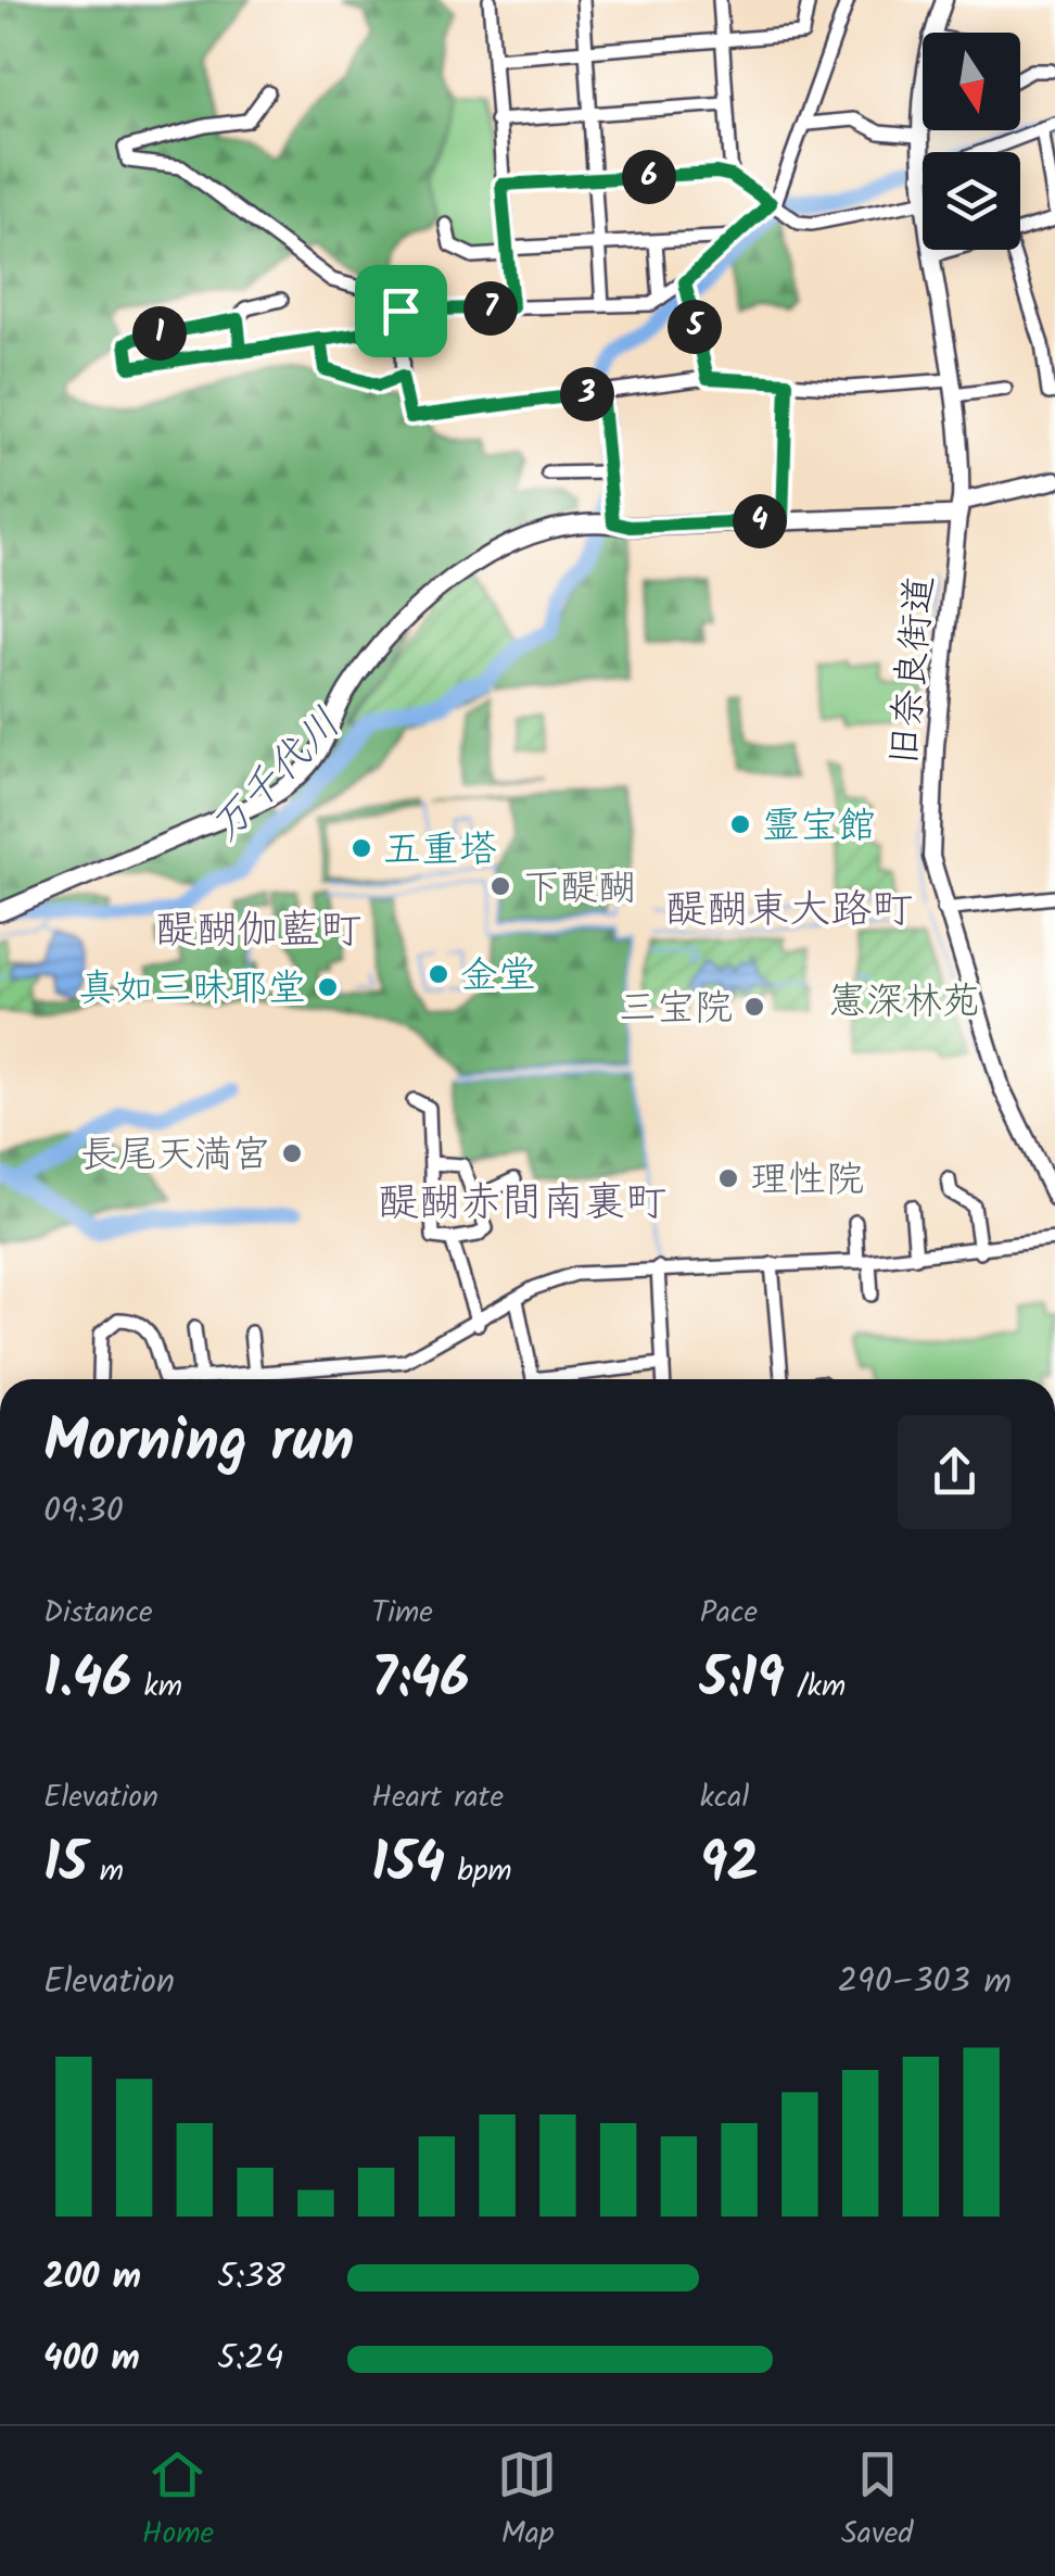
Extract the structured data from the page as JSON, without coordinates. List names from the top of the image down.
{
  "streets": {
    "street": ["旧奈良街道"]
  },
  "districts": ["醍醐東大路町", "醍醐伽藍町", "醍醐赤間南裏町"],
  "water": ["万千代川"],
  "parks": ["憲深林苑"],
  "places": [
    "霊宝館",
    "五重塔",
    "下醍醐",
    "金堂",
    "真如三昧耶堂",
    "三宝院",
    "長尾天満宮",
    "理性院"
  ],
  "north": "bottom",
  "page": {
    "pins": [
      "6",
      "7",
      "5",
      "1",
      "3",
      "4"
    ],
    "heading": ["Morning run", "09:30"],
    "stats": [
      ["Distance", "1.46 km"],
      ["Time", "7:46"],
      ["Pace", "5:19 /km"],
      ["Elevation", "15 m"],
      ["Heart rate", "154 bpm"],
      ["kcal", "92"]
    ],
    "chart": ["Elevation", "290–303 m"],
    "list": [
      {
        "name": "200 m",
        "note": "5:38"
      },
      {
        "name": "400 m",
        "note": "5:24"
      }
    ],
    "tabs": ["Home", "Map", "Saved"]
  }
}
